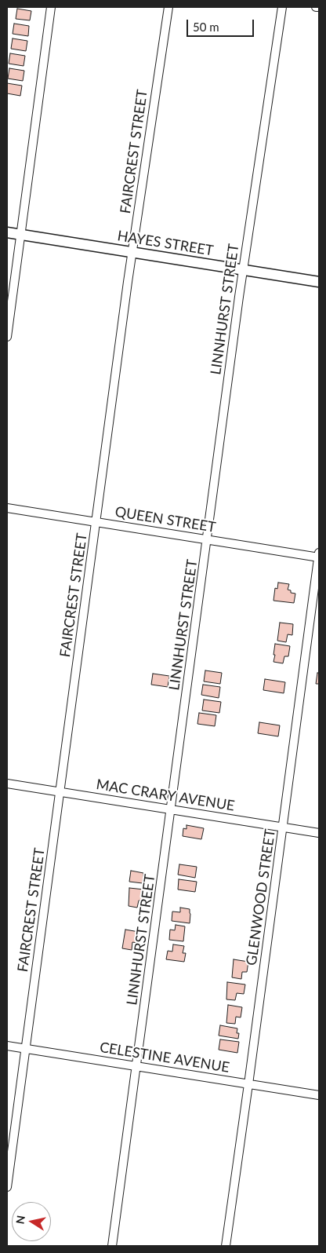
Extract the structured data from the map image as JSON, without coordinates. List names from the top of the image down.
{
  "streets": {
    "street": [
      "FAIRCREST STREET",
      "HAYES STREET",
      "LINNHURST STREET",
      "QUEEN STREET",
      "MAC CRARY AVENUE",
      "GLENWOOD STREET",
      "CELESTINE AVENUE"
    ]
  },
  "crossings": [
    ["FAIRCREST STREET", "HAYES STREET"],
    ["FAIRCREST STREET", "QUEEN STREET"],
    ["FAIRCREST STREET", "MAC CRARY AVENUE"],
    ["FAIRCREST STREET", "CELESTINE AVENUE"],
    ["HAYES STREET", "LINNHURST STREET"],
    ["LINNHURST STREET", "QUEEN STREET"],
    ["LINNHURST STREET", "MAC CRARY AVENUE"],
    ["LINNHURST STREET", "CELESTINE AVENUE"],
    ["QUEEN STREET", "GLENWOOD STREET"],
    ["MAC CRARY AVENUE", "GLENWOOD STREET"],
    ["GLENWOOD STREET", "CELESTINE AVENUE"]
  ],
  "scale_bar": "50 m",
  "north": "left"
}
